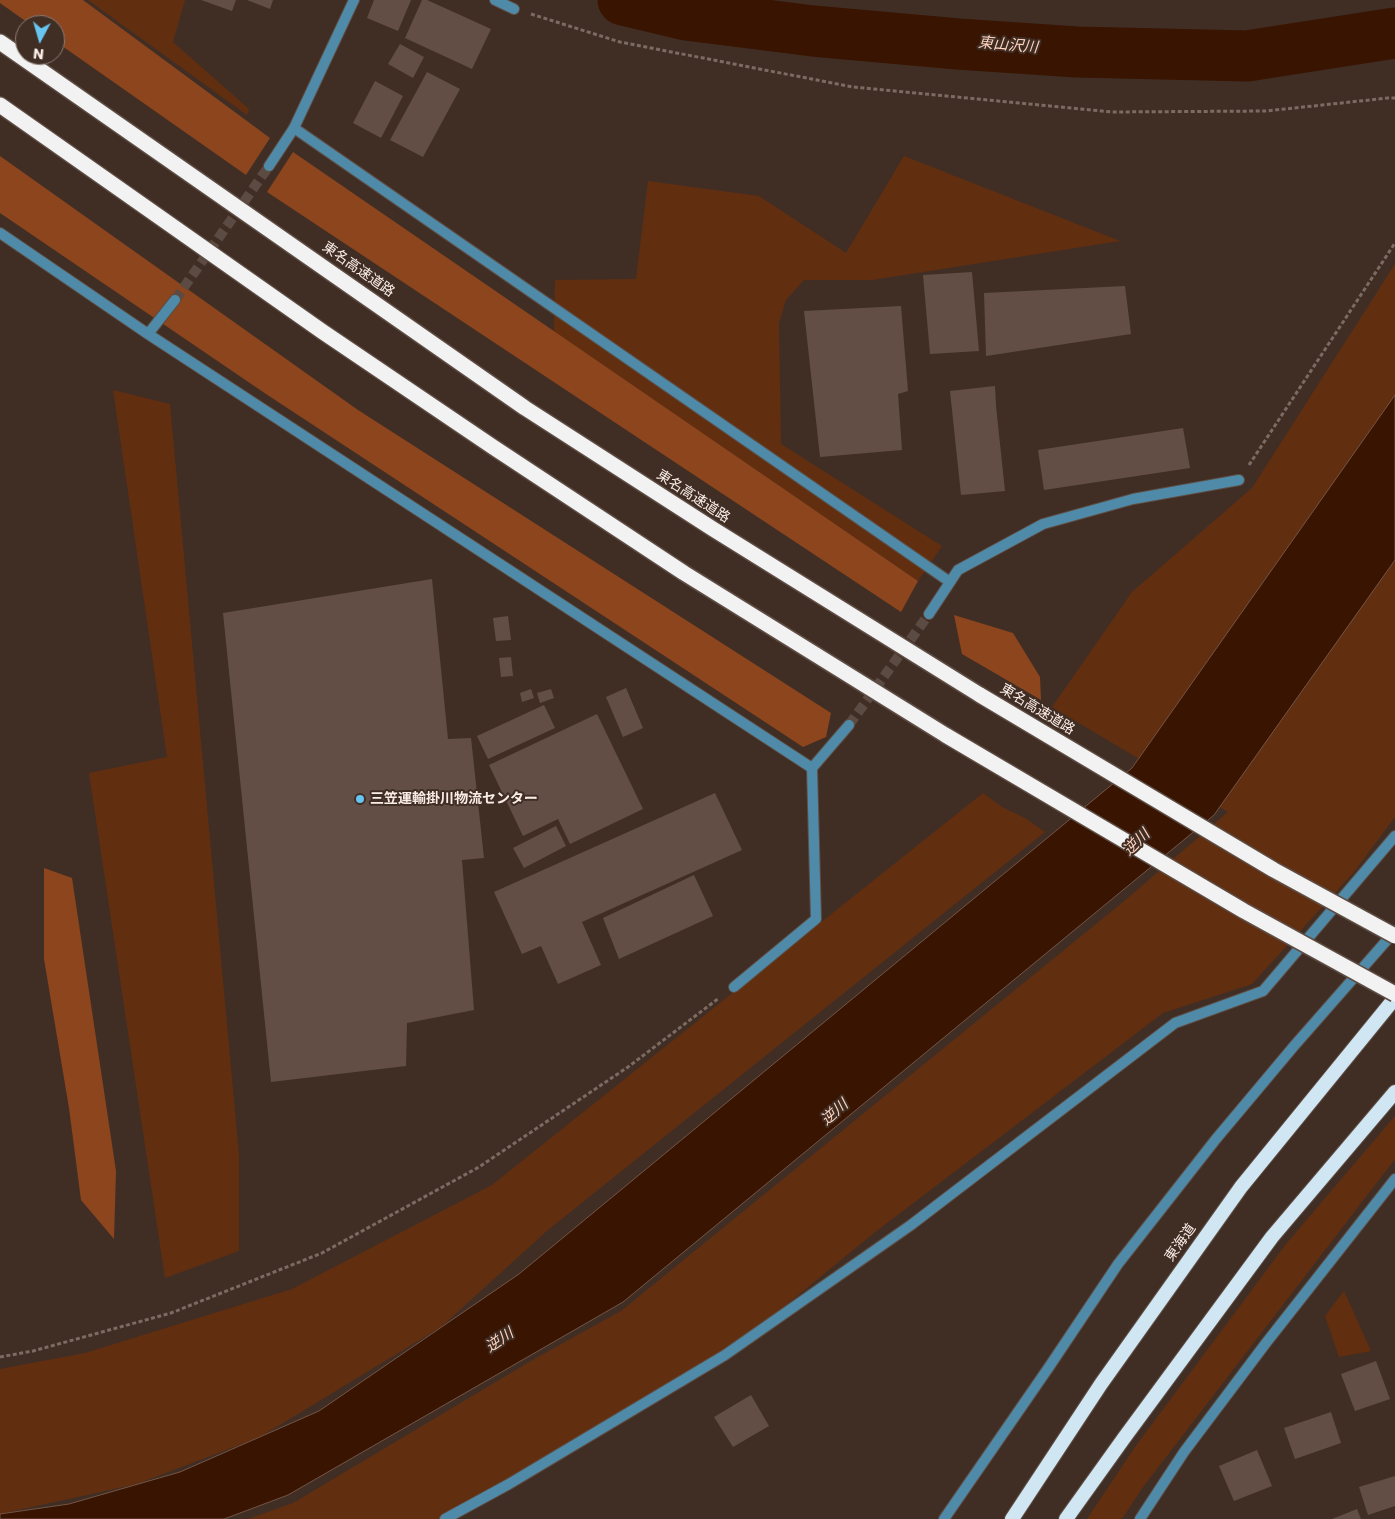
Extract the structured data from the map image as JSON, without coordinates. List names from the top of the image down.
{
  "streets": {
    "highway": ["東名高速道路", "東海道"]
  },
  "water": ["東山沢川", "逆川"],
  "places": ["三笠運輸掛川物流センター"],
  "north": "bottom"
}
